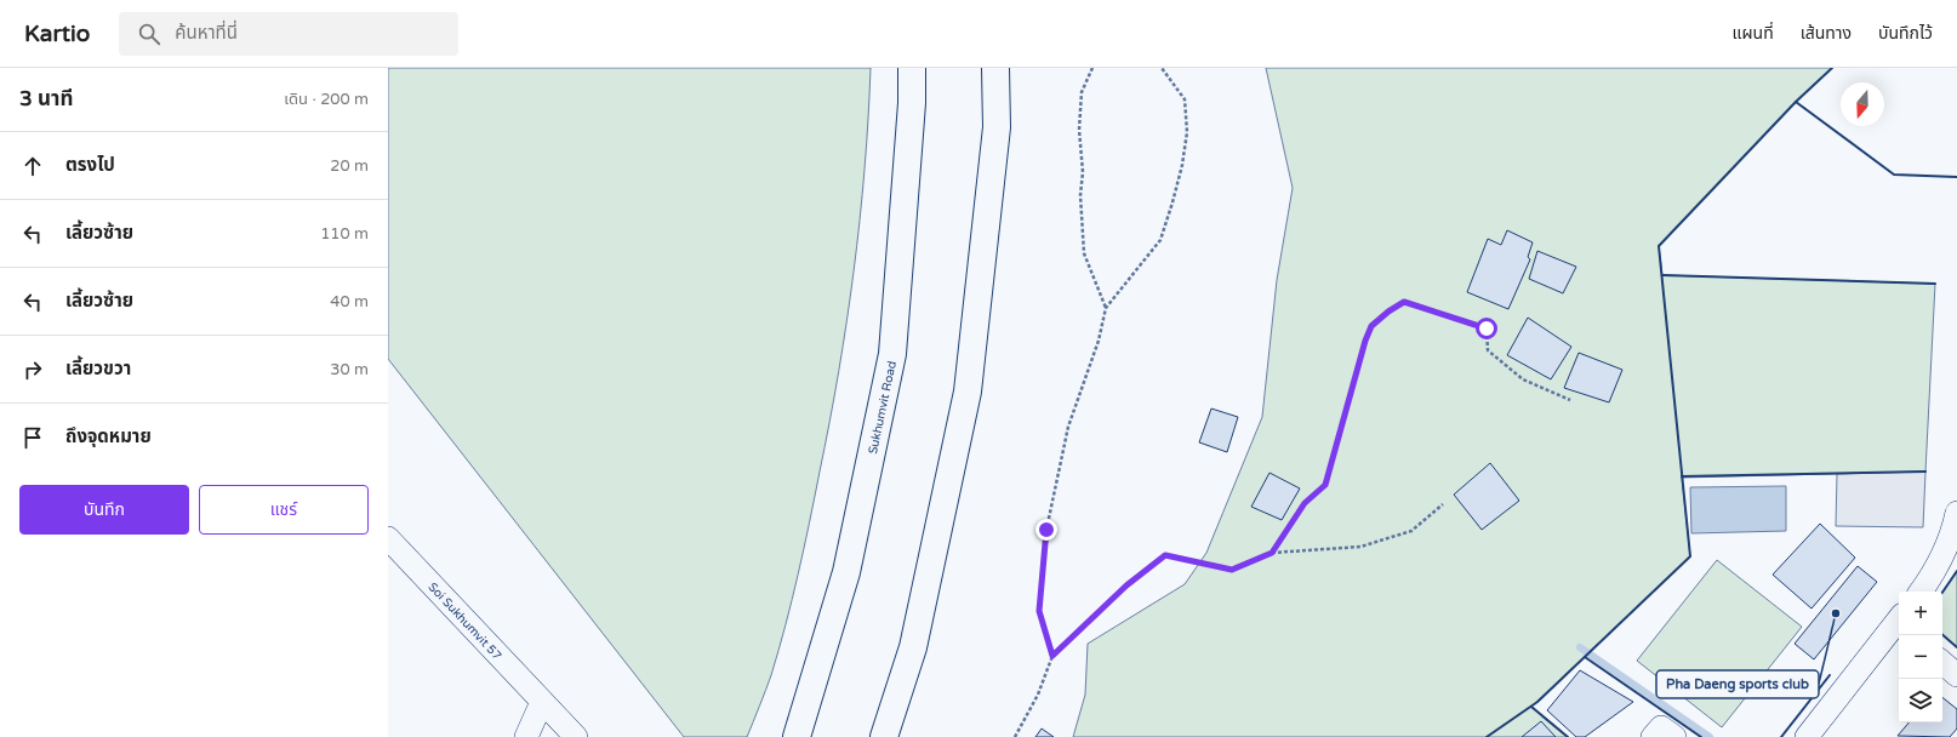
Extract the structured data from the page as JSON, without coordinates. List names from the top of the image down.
{
  "streets": {
    "highway": ["Sukhumvit Road"],
    "street": ["Soi Sukhumvit 57"]
  },
  "places": ["Pha Daeng sports club"],
  "north": "bottom",
  "page": {
    "header": "Kartio",
    "search": "ค้นหาที่นี่",
    "nav": ["แผนที่", "เส้นทาง", "บันทึกไว้"],
    "heading": ["3 นาที", "เดิน · 200 m"],
    "list": [
      ["ตรงไป", "20 m"],
      ["เลี้ยวซ้าย", "110 m"],
      ["เลี้ยวซ้าย", "40 m"],
      ["เลี้ยวขวา", "30 m"],
      "ถึงจุดหมาย"
    ],
    "buttons": ["บันทึก", "แชร์"],
    "map_buttons": ["+", "−"]
  }
}
